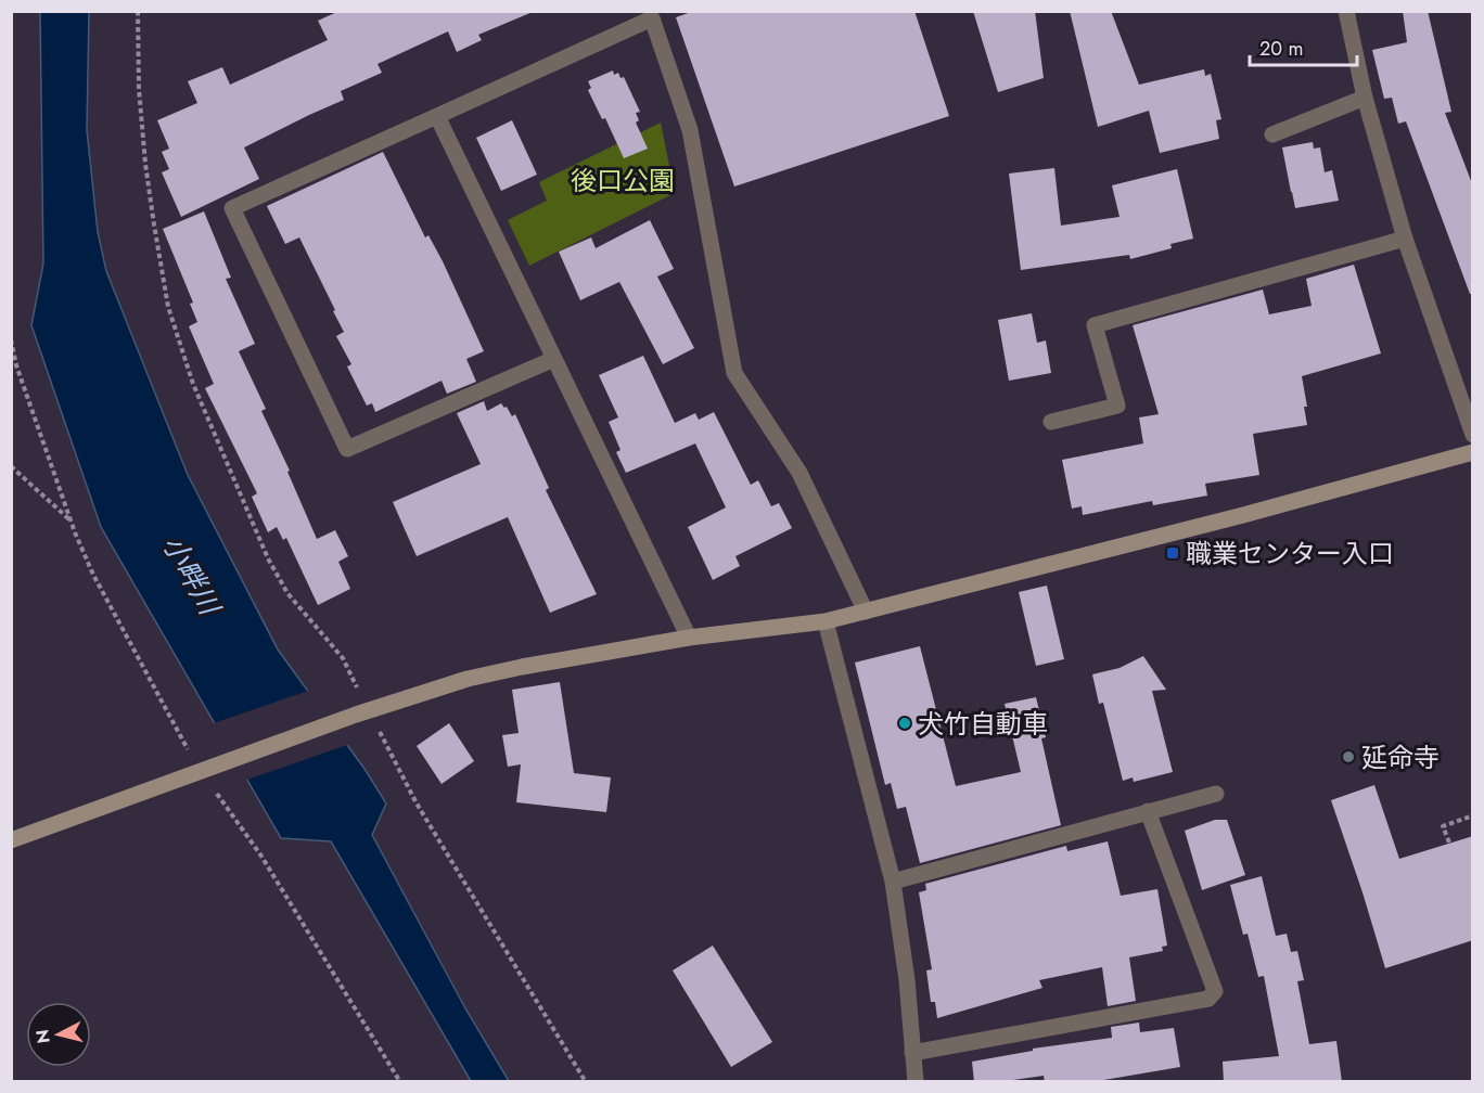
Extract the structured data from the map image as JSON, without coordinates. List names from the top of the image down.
{
  "water": ["小畔川"],
  "parks": ["後口公園"],
  "places": {
    "transit": ["職業センター入口"],
    "other": ["犬竹自動車", "延命寺"]
  },
  "scale_bar": "20 m",
  "north": "left"
}
